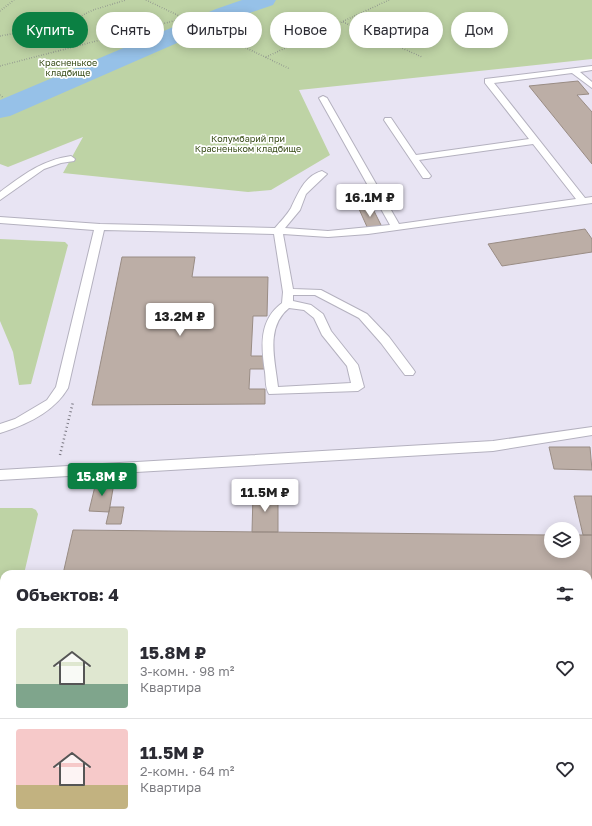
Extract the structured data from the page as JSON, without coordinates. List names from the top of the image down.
{
  "parks": ["Красненькое кладбище", "Колумбарий при Красненьком кладбище"],
  "page": {
    "chip": [
      "Купить",
      "Снять",
      "Фильтры",
      "Новое",
      "Квартира",
      "Дом"
    ],
    "price": [
      "16.1M ₽",
      "13.2M ₽",
      "15.8M ₽",
      "11.5M ₽"
    ],
    "heading": "Объектов: 4",
    "list": [
      {
        "name": "15.8M ₽",
        "note": "3-комн. · 98 m² · Квартира"
      },
      {
        "name": "11.5M ₽",
        "note": "2-комн. · 64 m² · Квартира"
      }
    ]
  }
}
